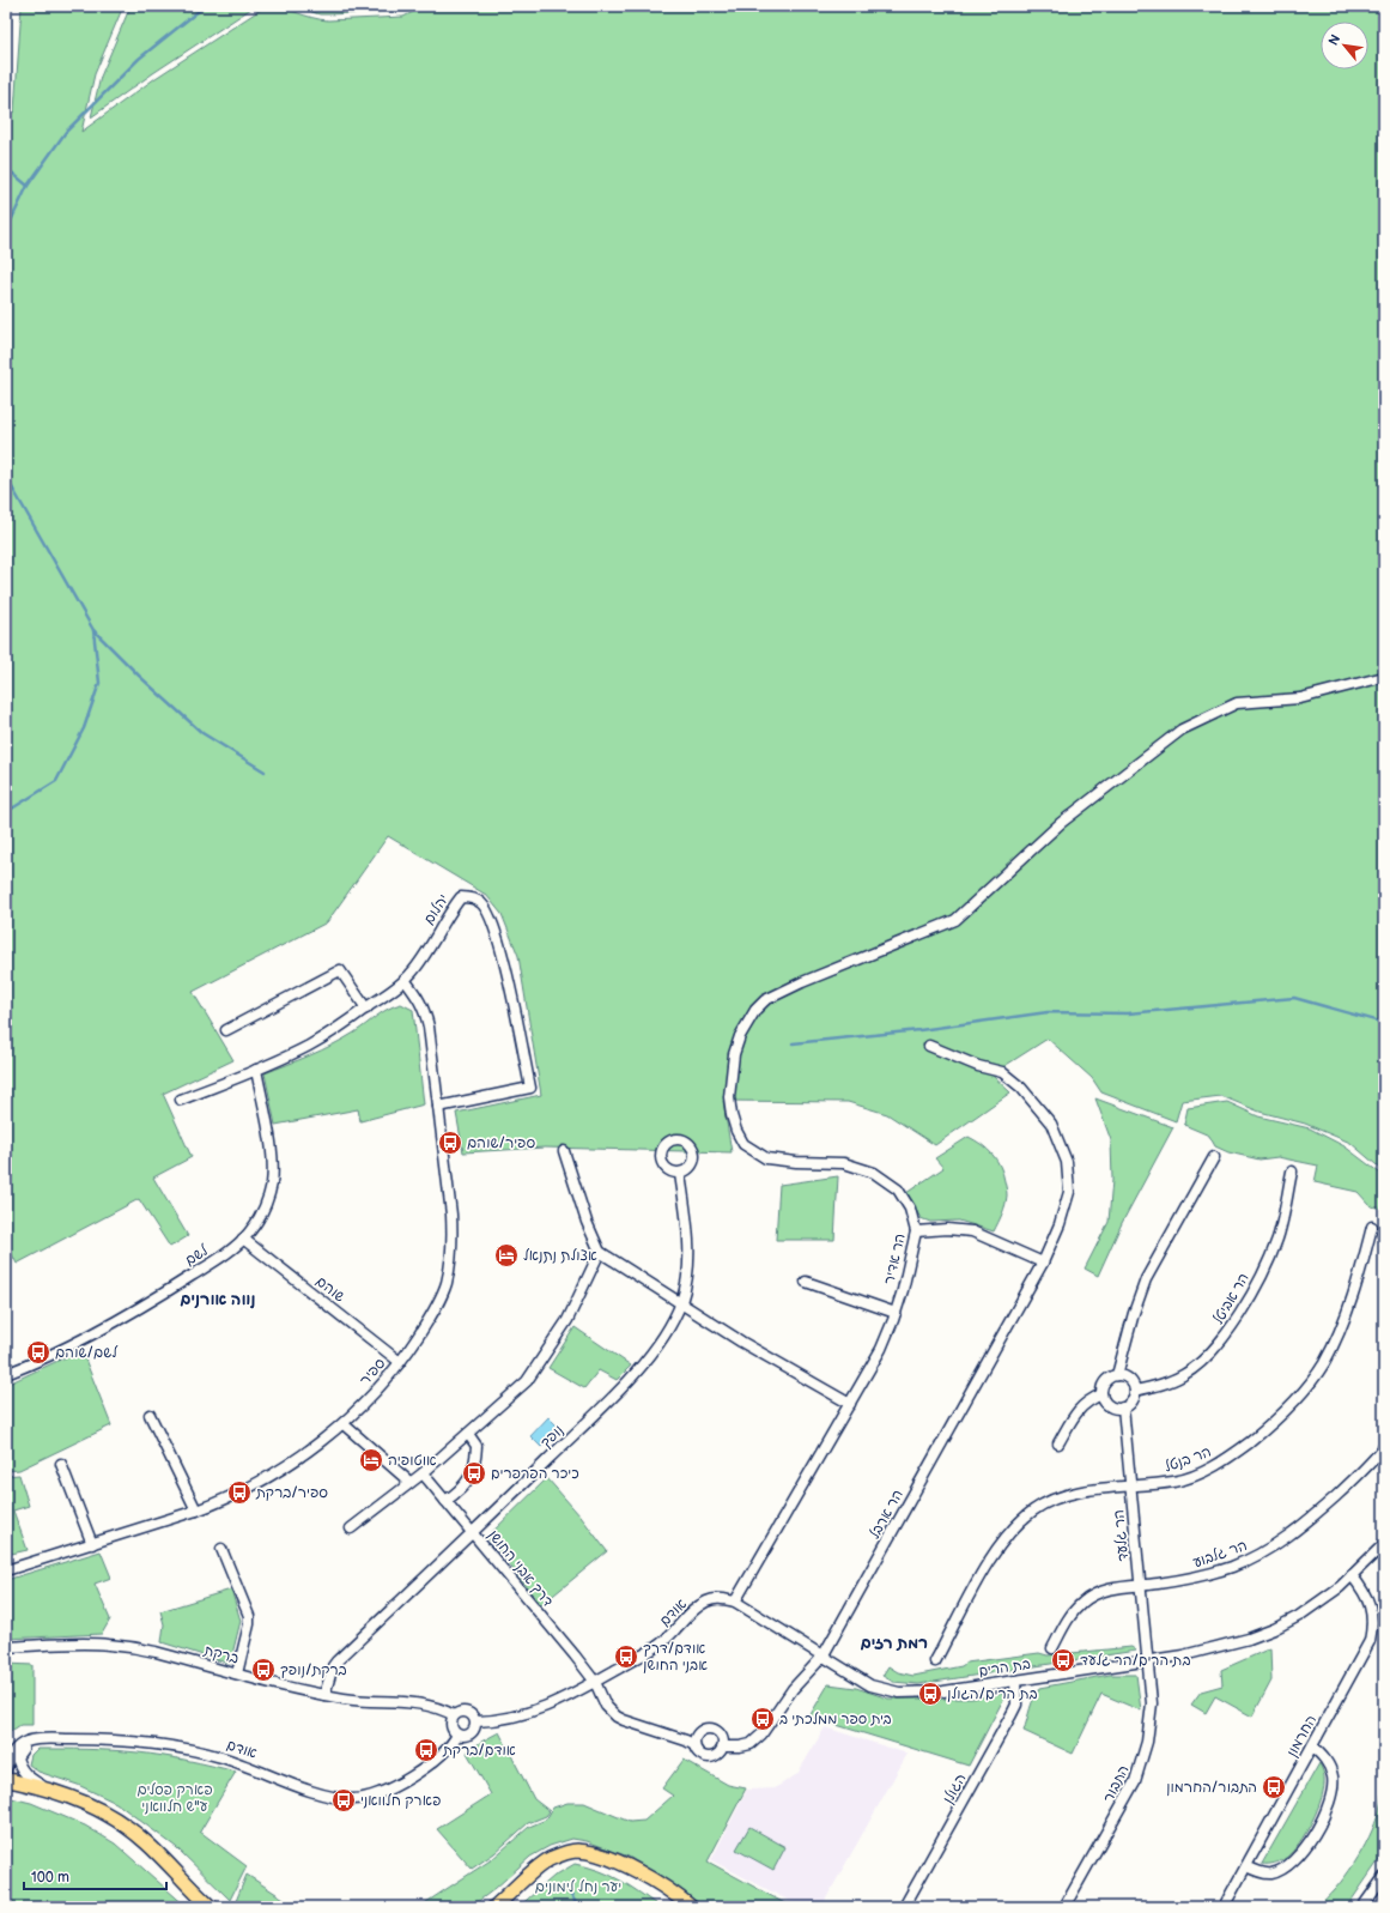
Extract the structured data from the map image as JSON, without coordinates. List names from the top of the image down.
{
  "streets": {
    "street": [
      "יהלום",
      "לשם",
      "הר אדיר",
      "שוהם",
      "הר אביטל",
      "ספיר",
      "נופך",
      "הר בנטל",
      "הר ארבל",
      "הר גלעד",
      "הר גלבוע",
      "דרך אבני החושן",
      "אודם",
      "ברקת",
      "בת הרים",
      "החרמון",
      "התבור",
      "הגולן"
    ]
  },
  "crossings": [
    ["יהלום", "לשם"],
    ["יהלום", "ספיר"],
    ["לשם", "שוהם"],
    ["הר אדיר", "אודם"],
    ["הר אדיר", "בת הרים"],
    ["שוהם", "ספיר"],
    ["הר אביטל", "הר גלעד"],
    ["נופך", "דרך אבני החושן"],
    ["נופך", "ברקת"],
    ["הר בנטל", "הר גלעד"],
    ["הר ארבל", "דרך אבני החושן"],
    ["הר ארבל", "בת הרים"],
    ["הר גלעד", "הר גלבוע"],
    ["הר גלעד", "בת הרים"],
    ["הר גלעד", "התבור"],
    ["דרך אבני החושן", "אודם"],
    ["אודם", "ברקת"],
    ["אודם", "בת הרים"],
    ["בת הרים", "החרמון"],
    ["בת הרים", "התבור"],
    ["בת הרים", "הגולן"]
  ],
  "districts": ["נווה אורנים", "רמת רזים"],
  "parks": ["פארק פסלים ע\"ש חלוואני", "יער נחל לימונים"],
  "places": {
    "bus stop": [
      "ספיר/שוהם",
      "לשם/שוהם",
      "כיכר הפרפרים",
      "ספיר/ברקת",
      "אודם/דרך אבני החושן",
      "בת הרים/הר גלעד",
      "ברקת/נופך",
      "בת הרים/הגולן",
      "בית ספר ממלכתי ב",
      "אודם/ברקת",
      "התבור/החרמון",
      "פארק חלוואני"
    ],
    "hotel": ["אצולת נתנאל", "אוטופיה"]
  },
  "scale_bar": "100 m",
  "north": "top left"
}
